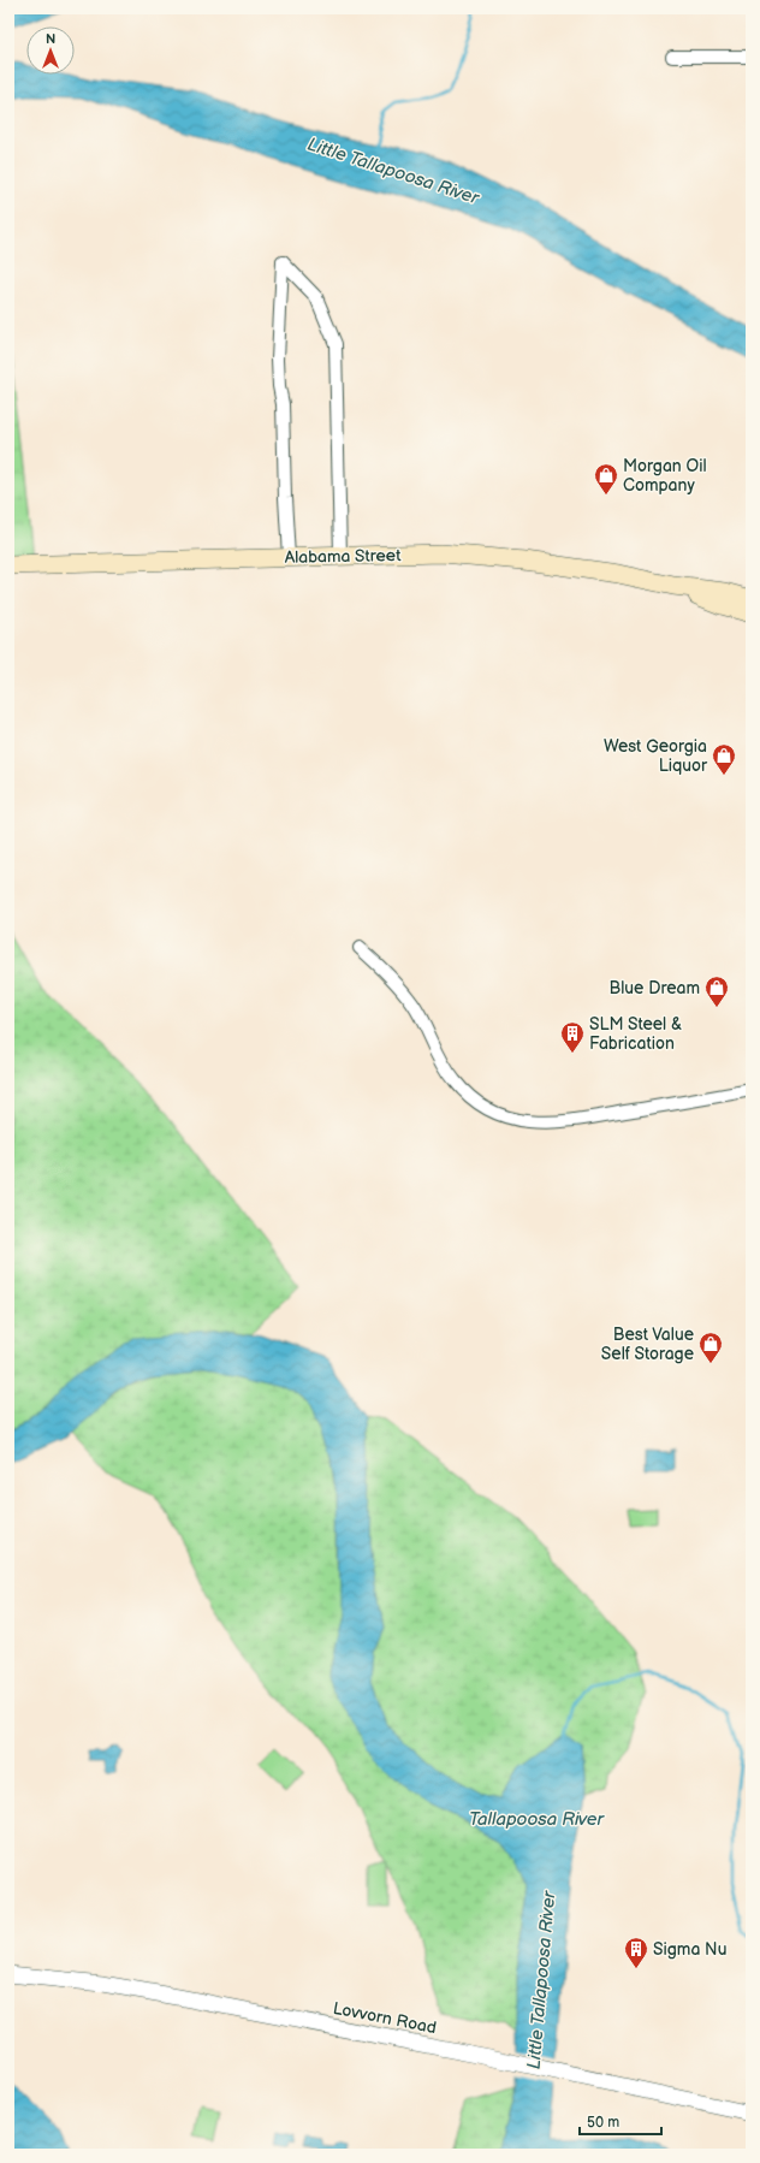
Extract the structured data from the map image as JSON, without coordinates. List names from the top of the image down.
{
  "streets": {
    "main road": ["Alabama Street"],
    "street": ["Lovvorn Road"]
  },
  "water": ["Little Tallapoosa River", "Tallapoosa River"],
  "places": {
    "shop": [
      "Morgan Oil Company",
      "West Georgia Liquor",
      "Blue Dream",
      "Best Value Self Storage"
    ],
    "building": ["SLM Steel & Fabrication", "Sigma Nu"]
  },
  "scale_bar": "50 m",
  "north": "top"
}
